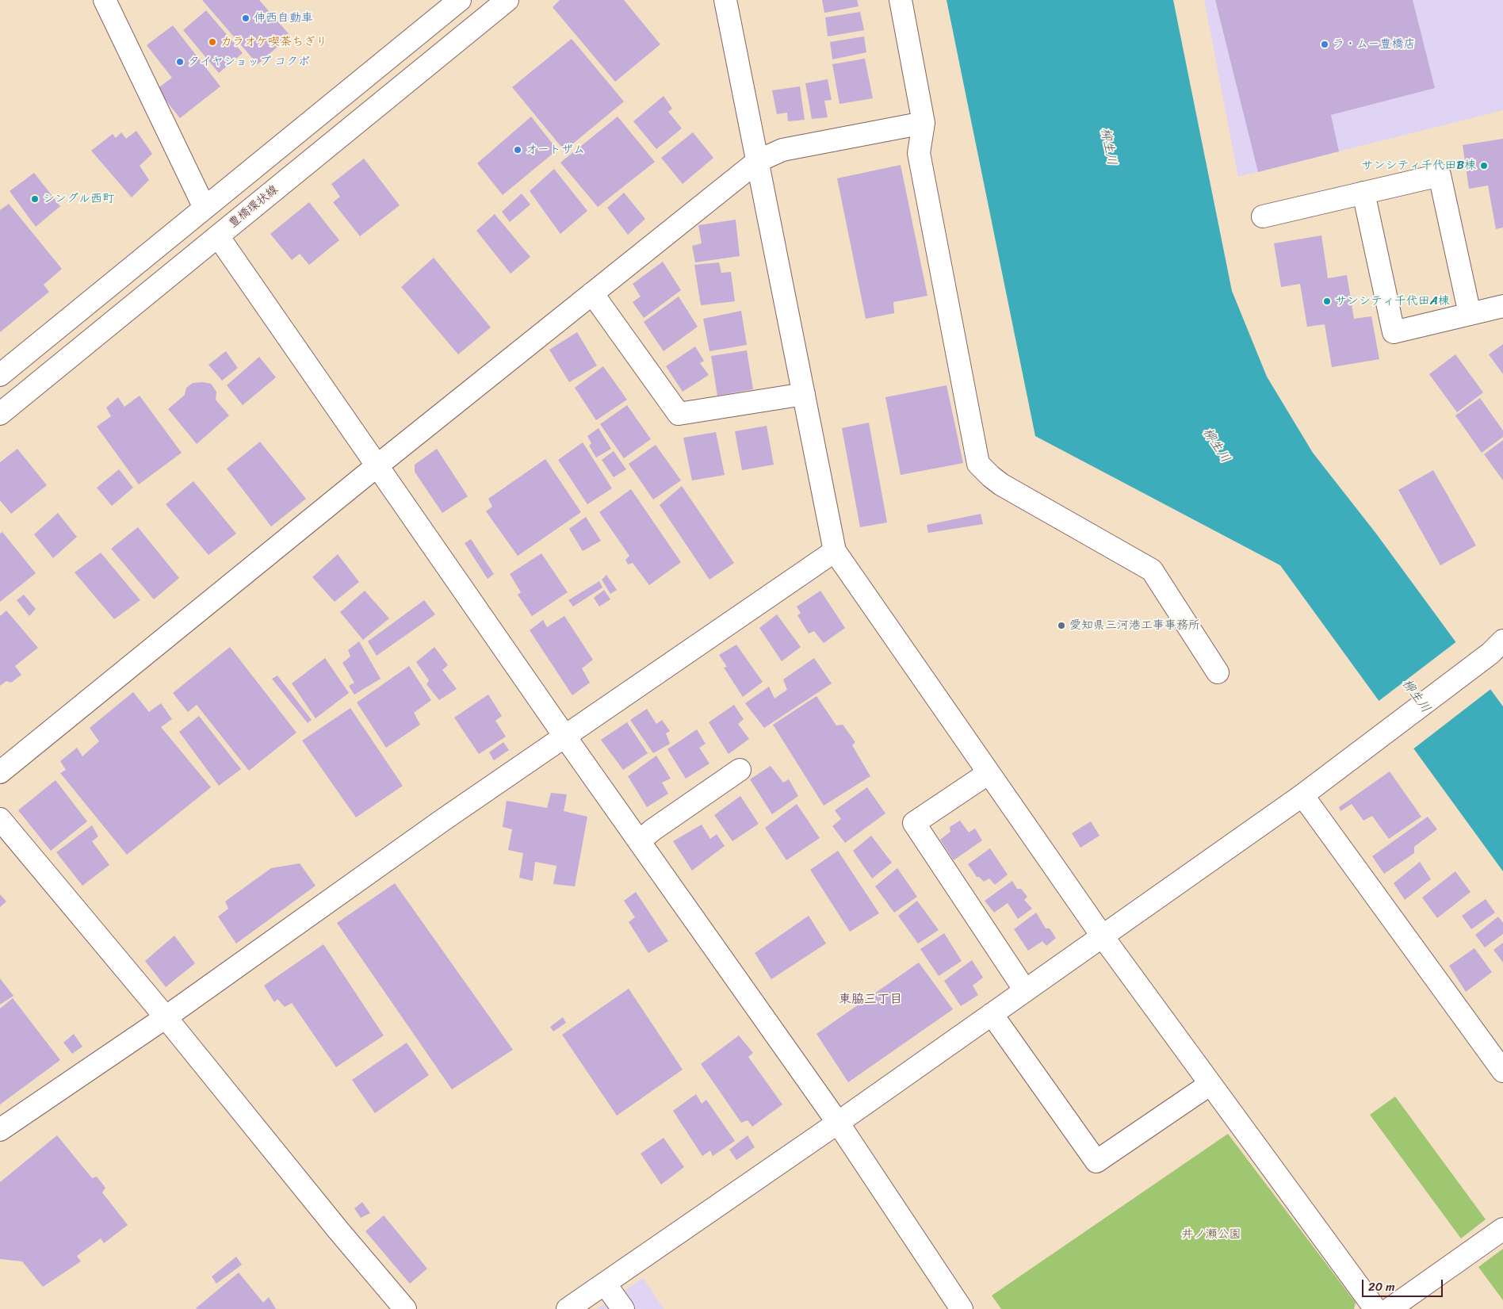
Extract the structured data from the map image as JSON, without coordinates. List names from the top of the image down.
{
  "streets": {
    "street": ["豊橋環状線"]
  },
  "districts": ["東脇三丁目"],
  "water": ["柳生川"],
  "parks": ["井ノ瀬公園"],
  "places": [
    "伸西自動車",
    "カラオケ喫茶ちぎり",
    "ラ・ムー豊橋店",
    "タイヤショップ コクボ",
    "オートザム",
    "サンシティ千代田B棟",
    "シングル西町",
    "サンシティ千代田A棟",
    "愛知県三河港工事事務所"
  ],
  "scale_bar": "20 m"
}
